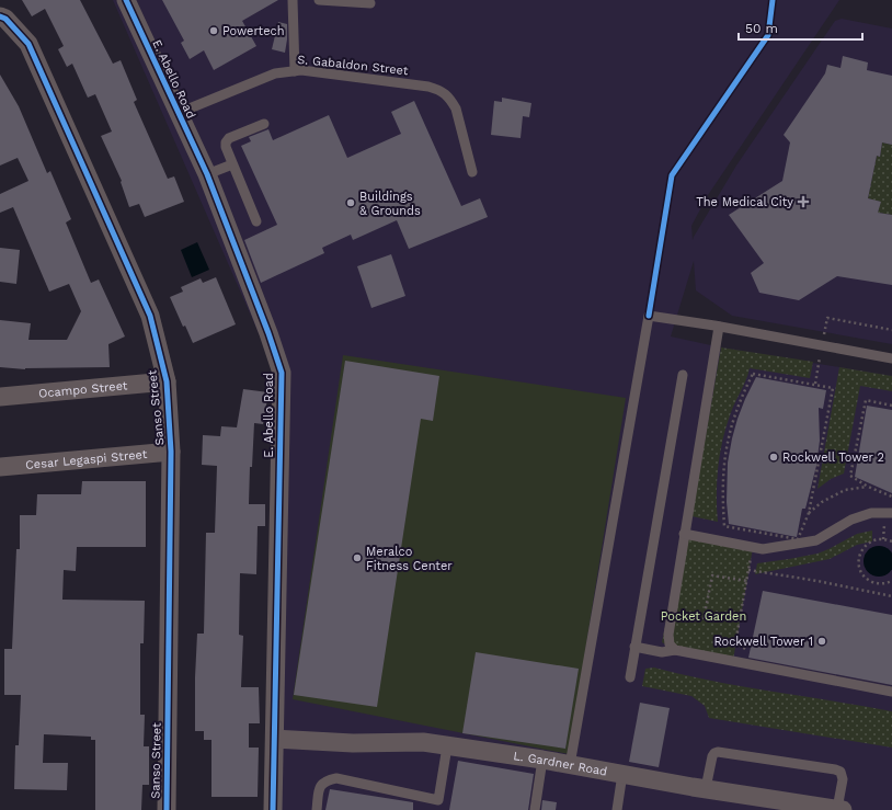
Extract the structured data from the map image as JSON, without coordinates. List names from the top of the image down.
{
  "streets": {
    "street": [
      "E. Abello Road",
      "Ocampo Street",
      "Sanso Street",
      "Cesar Legaspi Street",
      "L. Gardner Road"
    ],
    "lane": ["S. Gabaldon Street"]
  },
  "crossings": [
    ["S. Gabaldon Street", "E. Abello Road"],
    ["E. Abello Road", "L. Gardner Road"],
    ["Ocampo Street", "Sanso Street"],
    ["Sanso Street", "Cesar Legaspi Street"]
  ],
  "parks": ["Pocket Garden"],
  "places": {
    "other": [
      "Powertech",
      "Buildings & Grounds",
      "Rockwell Tower 2",
      "Meralco Fitness Center",
      "Rockwell Tower 1"
    ],
    "health": ["The Medical City"]
  },
  "scale_bar": "50 m"
}
